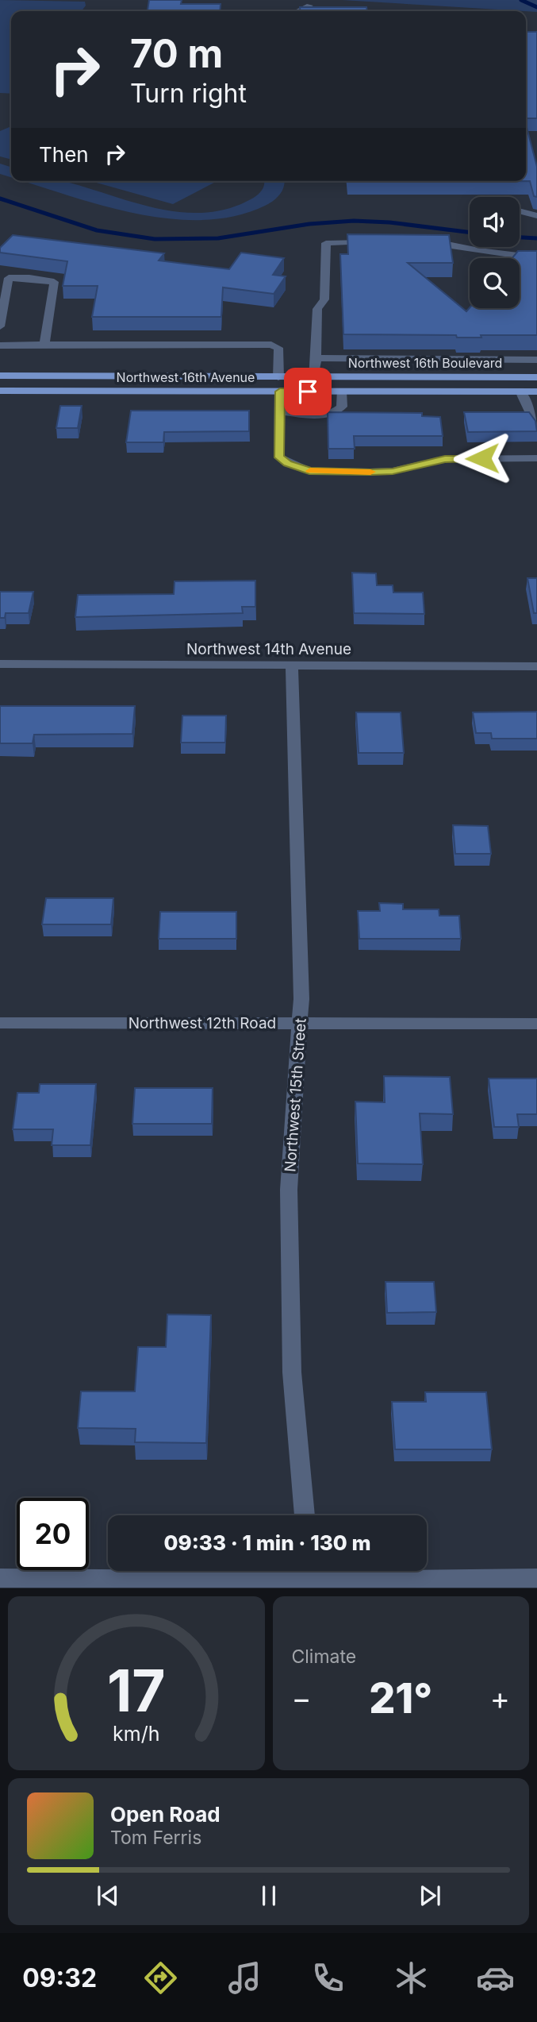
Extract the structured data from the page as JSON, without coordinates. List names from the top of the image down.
{
  "streets": {
    "main road": ["Northwest 16th Boulevard", "Northwest 16th Avenue"],
    "street": ["Northwest 14th Avenue", "Northwest 12th Road", "Northwest 15th Street"]
  },
  "crossings": [
    ["Northwest 16th Boulevard", "Northwest 16th Avenue"],
    ["Northwest 14th Avenue", "Northwest 15th Street"],
    ["Northwest 12th Road", "Northwest 15th Street"]
  ],
  "page": {
    "turn": ["70 m", "Turn right"],
    "then": "Then",
    "limit": "20",
    "trip": "09:33 · 1 min · 130 m",
    "tile": "Climate",
    "heat": ["−", "21°", "+"],
    "song": ["Open Road", "Tom Ferris"],
    "tabs": "09:32",
    "gauge": ["17", "km/h"]
  }
}
